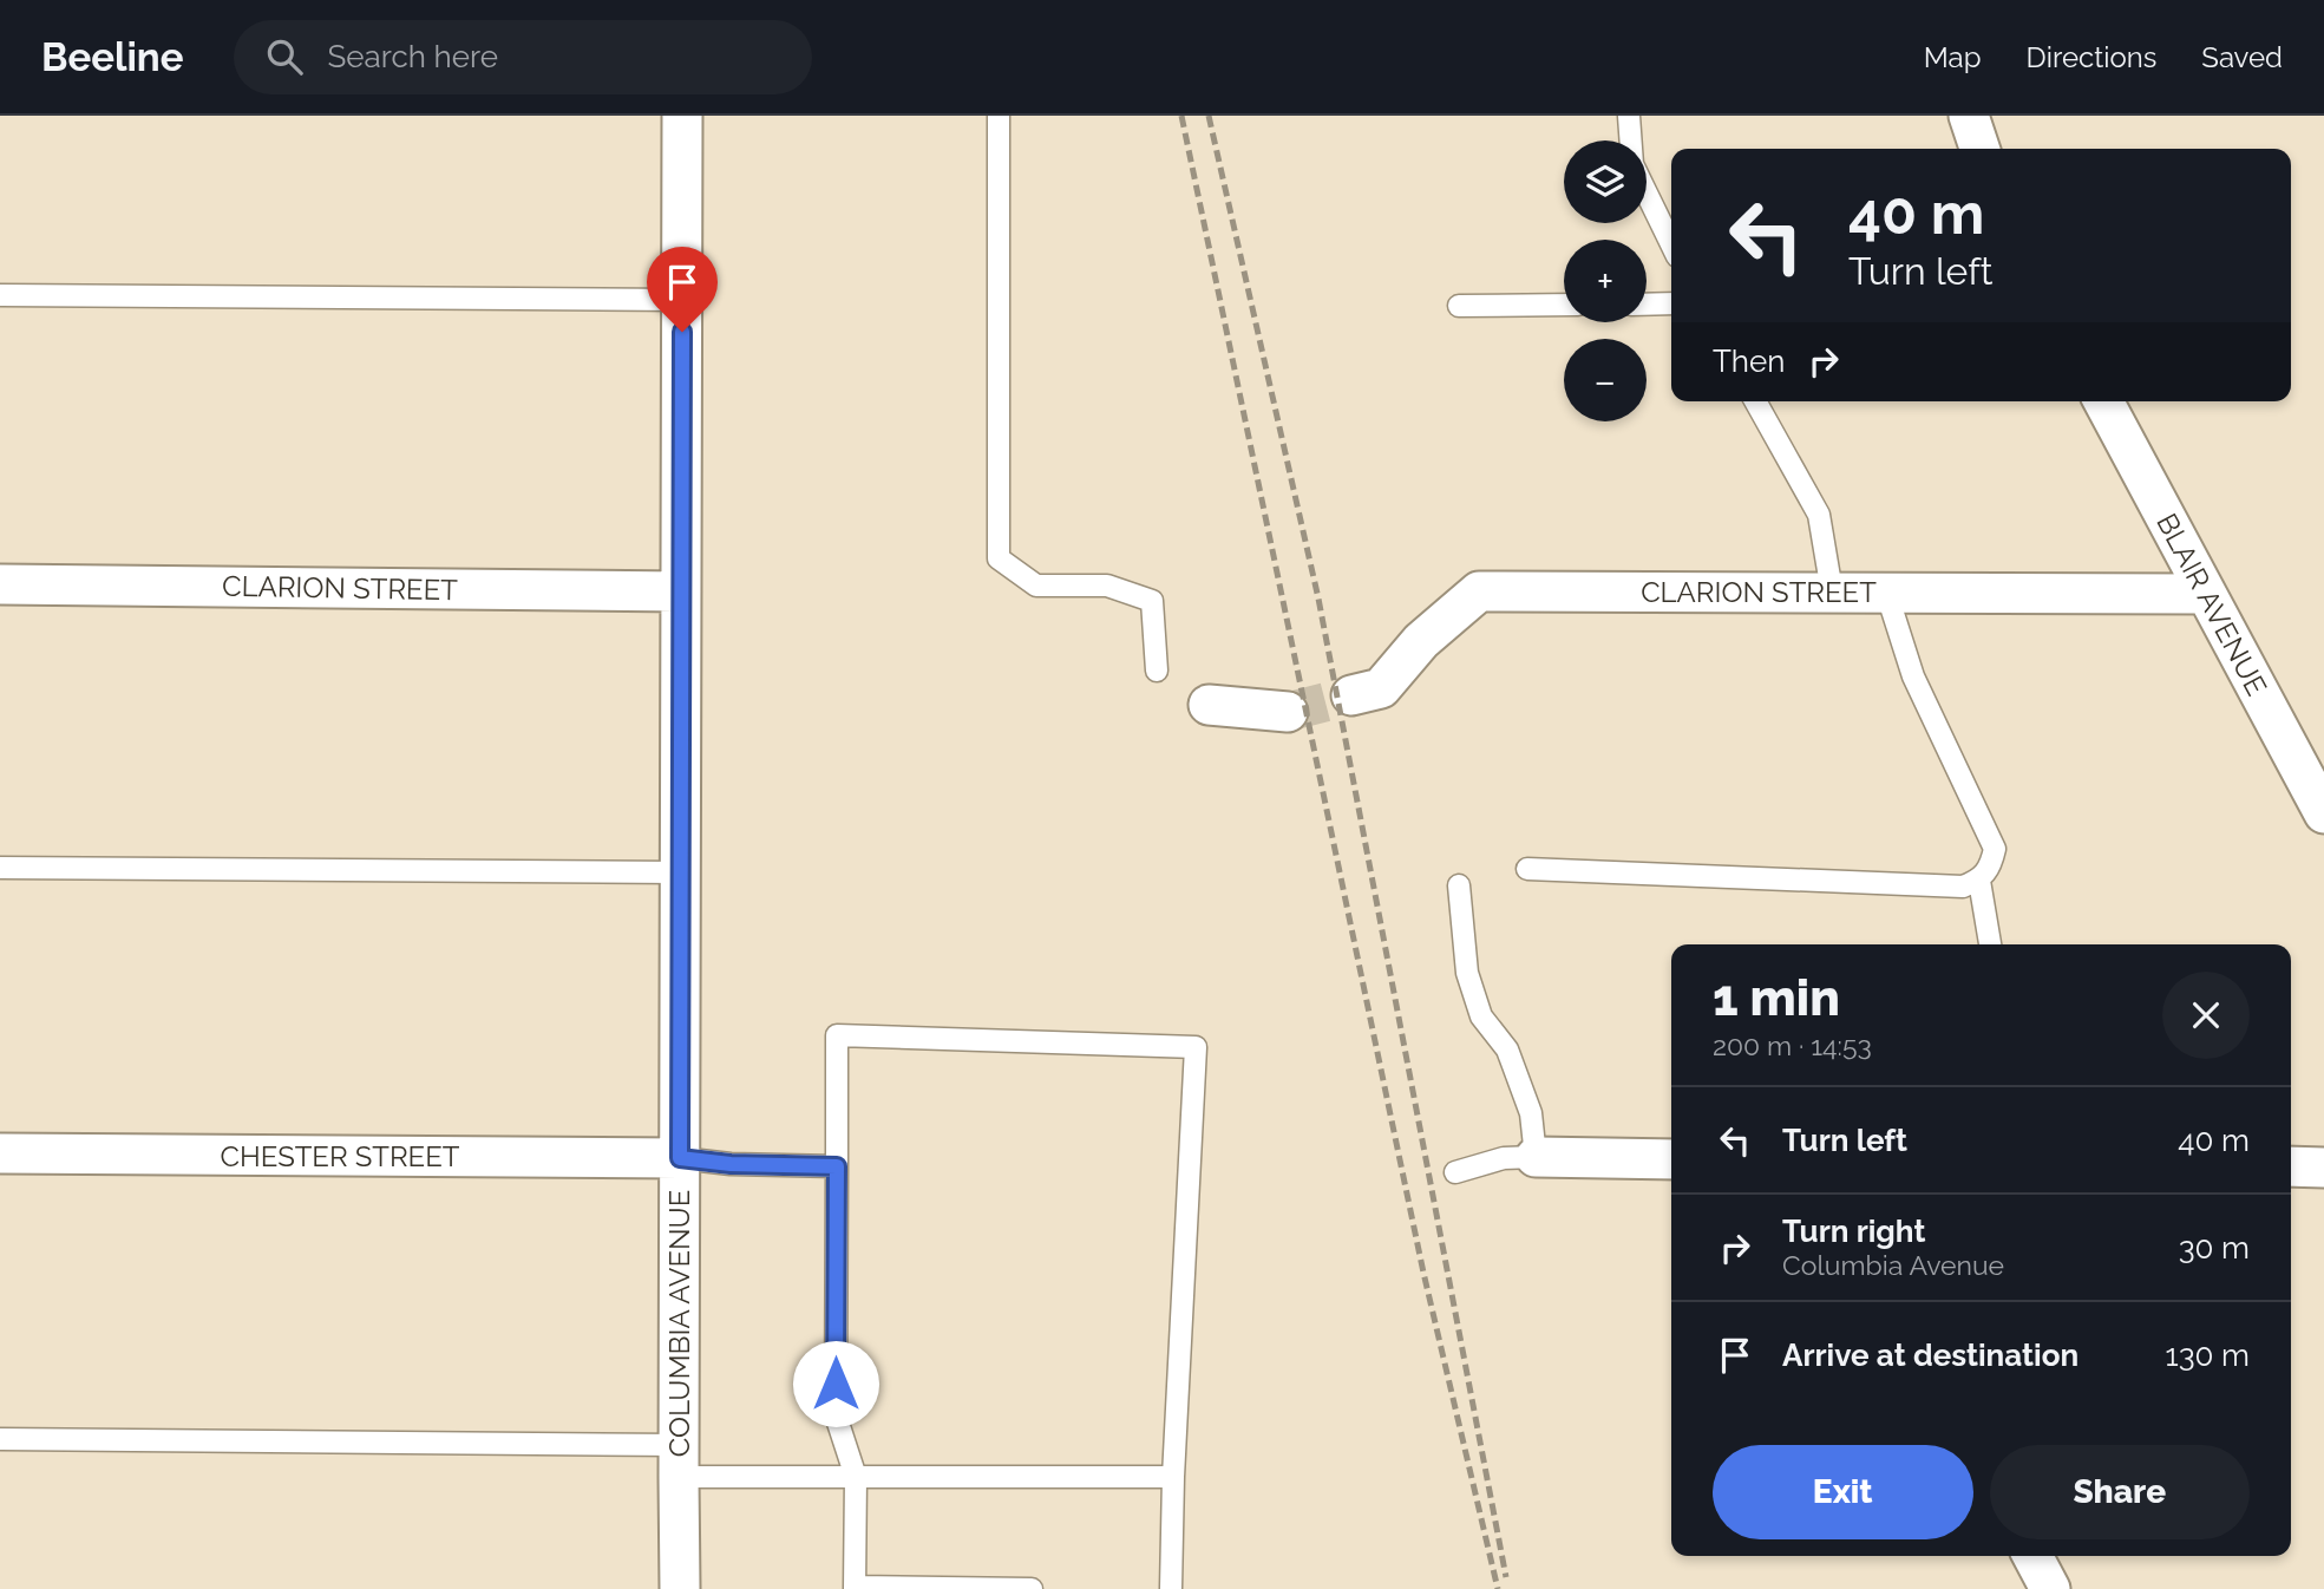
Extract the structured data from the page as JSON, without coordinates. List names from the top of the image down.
{
  "streets": {
    "street": [
      "CLARION STREET",
      "BLAIR AVENUE",
      "CHESTER STREET",
      "COLUMBIA AVENUE"
    ]
  },
  "crossings": [
    ["CLARION STREET", "BLAIR AVENUE"],
    ["CLARION STREET", "COLUMBIA AVENUE"],
    ["CHESTER STREET", "COLUMBIA AVENUE"]
  ],
  "page": {
    "header": "Beeline",
    "search": "Search here",
    "nav": ["Map", "Directions", "Saved"],
    "map_buttons": ["+", "−"],
    "turn": ["40 m", "Turn left"],
    "then": "Then",
    "heading": ["1 min", "200 m · 14:53"],
    "list": [
      {
        "name": "Turn left",
        "value": "40 m"
      },
      {
        "name": "Turn right",
        "note": "Columbia Avenue",
        "value": "30 m"
      },
      {
        "name": "Arrive at destination",
        "value": "130 m"
      }
    ],
    "buttons": ["Exit", "Share"]
  }
}
